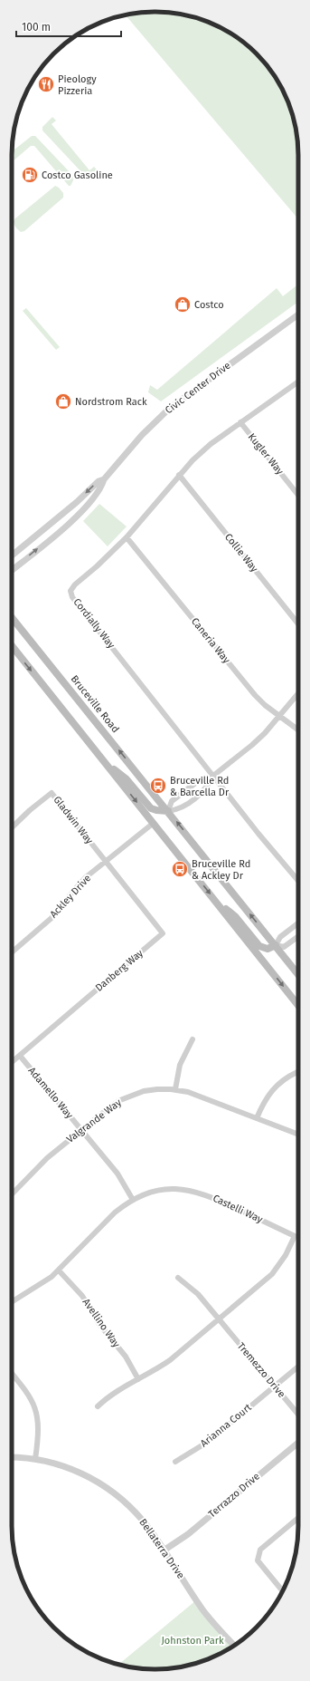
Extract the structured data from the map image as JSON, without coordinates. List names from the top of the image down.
{
  "streets": {
    "main road": ["Bruceville Road"],
    "street": [
      "Civic Center Drive",
      "Kugler Way",
      "Collie Way",
      "Cordially Way",
      "Caneria Way",
      "Gladwin Way",
      "Ackley Drive",
      "Danberg Way",
      "Adamello Way",
      "Valgrande Way",
      "Castelli Way",
      "Avellino Way",
      "Tremezzo Drive",
      "Arianna Court",
      "Terrazzo Drive",
      "Bellaterra Drive"
    ]
  },
  "crossings": [
    ["Kugler Way", "Cordially Way"],
    ["Collie Way", "Cordially Way"],
    ["Cordially Way", "Caneria Way"],
    ["Gladwin Way", "Ackley Drive"],
    ["Gladwin Way", "Danberg Way"],
    ["Ackley Drive", "Danberg Way"],
    ["Danberg Way", "Adamello Way"],
    ["Adamello Way", "Valgrande Way"],
    ["Adamello Way", "Castelli Way"],
    ["Castelli Way", "Avellino Way"],
    ["Castelli Way", "Tremezzo Drive"],
    ["Tremezzo Drive", "Arianna Court"],
    ["Terrazzo Drive", "Bellaterra Drive"]
  ],
  "parks": ["Johnston Park"],
  "places": {
    "restaurant": ["Pieology Pizzeria"],
    "fuel station": ["Costco Gasoline"],
    "shop": ["Costco", "Nordstrom Rack"],
    "bus stop": ["Bruceville Rd & Barcella Dr", "Bruceville Rd & Ackley Dr"]
  },
  "scale_bar": "100 m"
}
